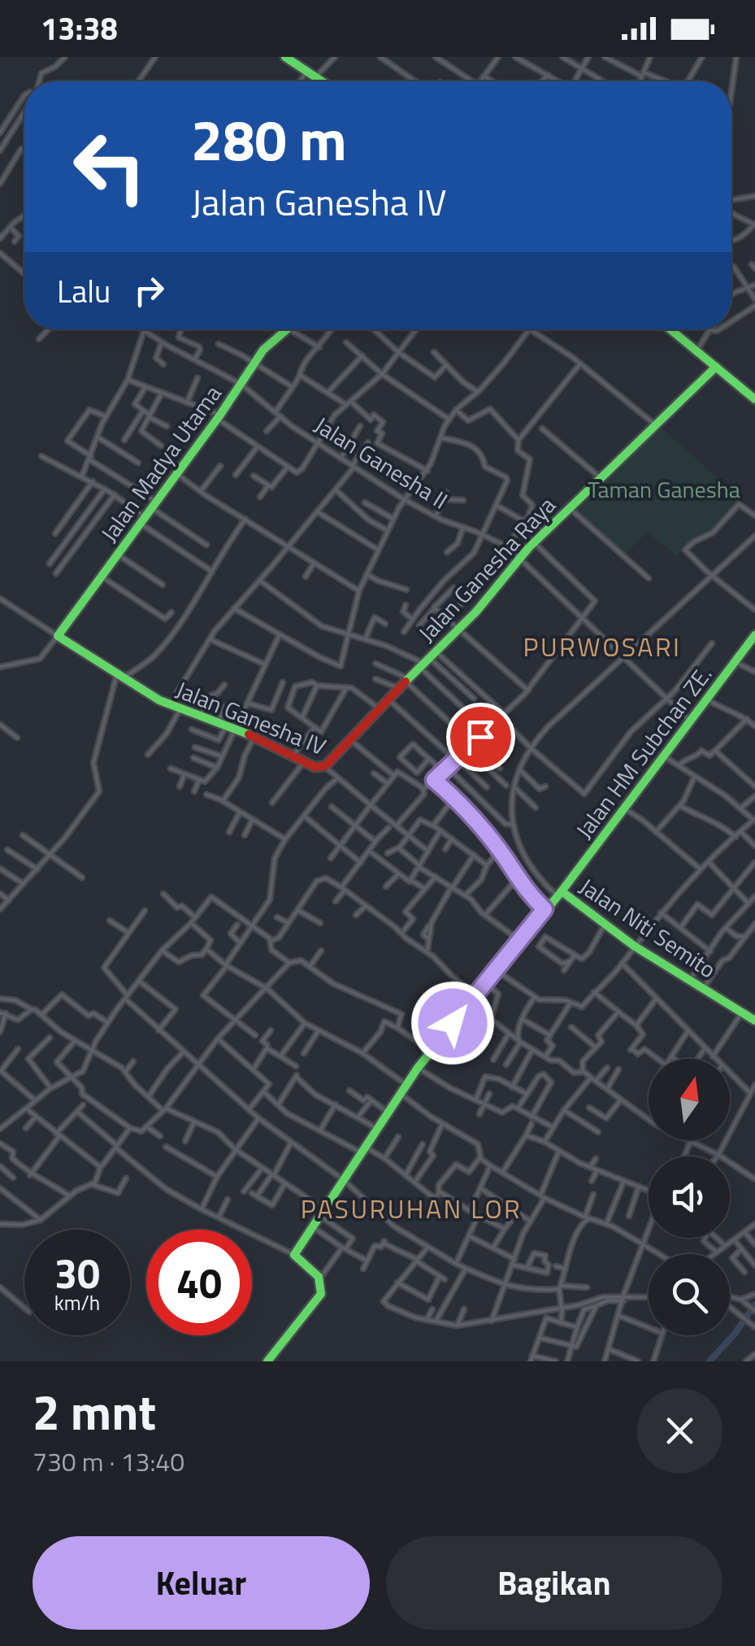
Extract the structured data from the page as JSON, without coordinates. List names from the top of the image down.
{
  "streets": {
    "street": [
      "Jalan Ganesha II",
      "Jalan Madya Utama",
      "Jalan Ganesha Raya",
      "Jalan Ganesha IV",
      "Jalan HM Subchan ZE.",
      "Jalan Niti Semito"
    ]
  },
  "crossings": [
    ["Jalan Ganesha II", "Jalan Madya Utama"],
    ["Jalan Ganesha II", "Jalan Ganesha Raya"],
    ["Jalan Ganesha II", "Jalan HM Subchan ZE."],
    ["Jalan Madya Utama", "Jalan Ganesha IV"],
    ["Jalan Ganesha Raya", "Jalan Ganesha IV"],
    ["Jalan HM Subchan ZE.", "Jalan Niti Semito"]
  ],
  "districts": ["PURWOSARI", "PASURUHAN LOR"],
  "parks": ["Taman Ganesha"],
  "north": "top",
  "page": {
    "status": "13:38",
    "turn": ["280 m", "Jalan Ganesha IV"],
    "then": "Lalu",
    "speed": "30 km/h",
    "limit": "40",
    "heading": ["2 mnt", "730 m · 13:40"],
    "buttons": ["Keluar", "Bagikan"]
  }
}
